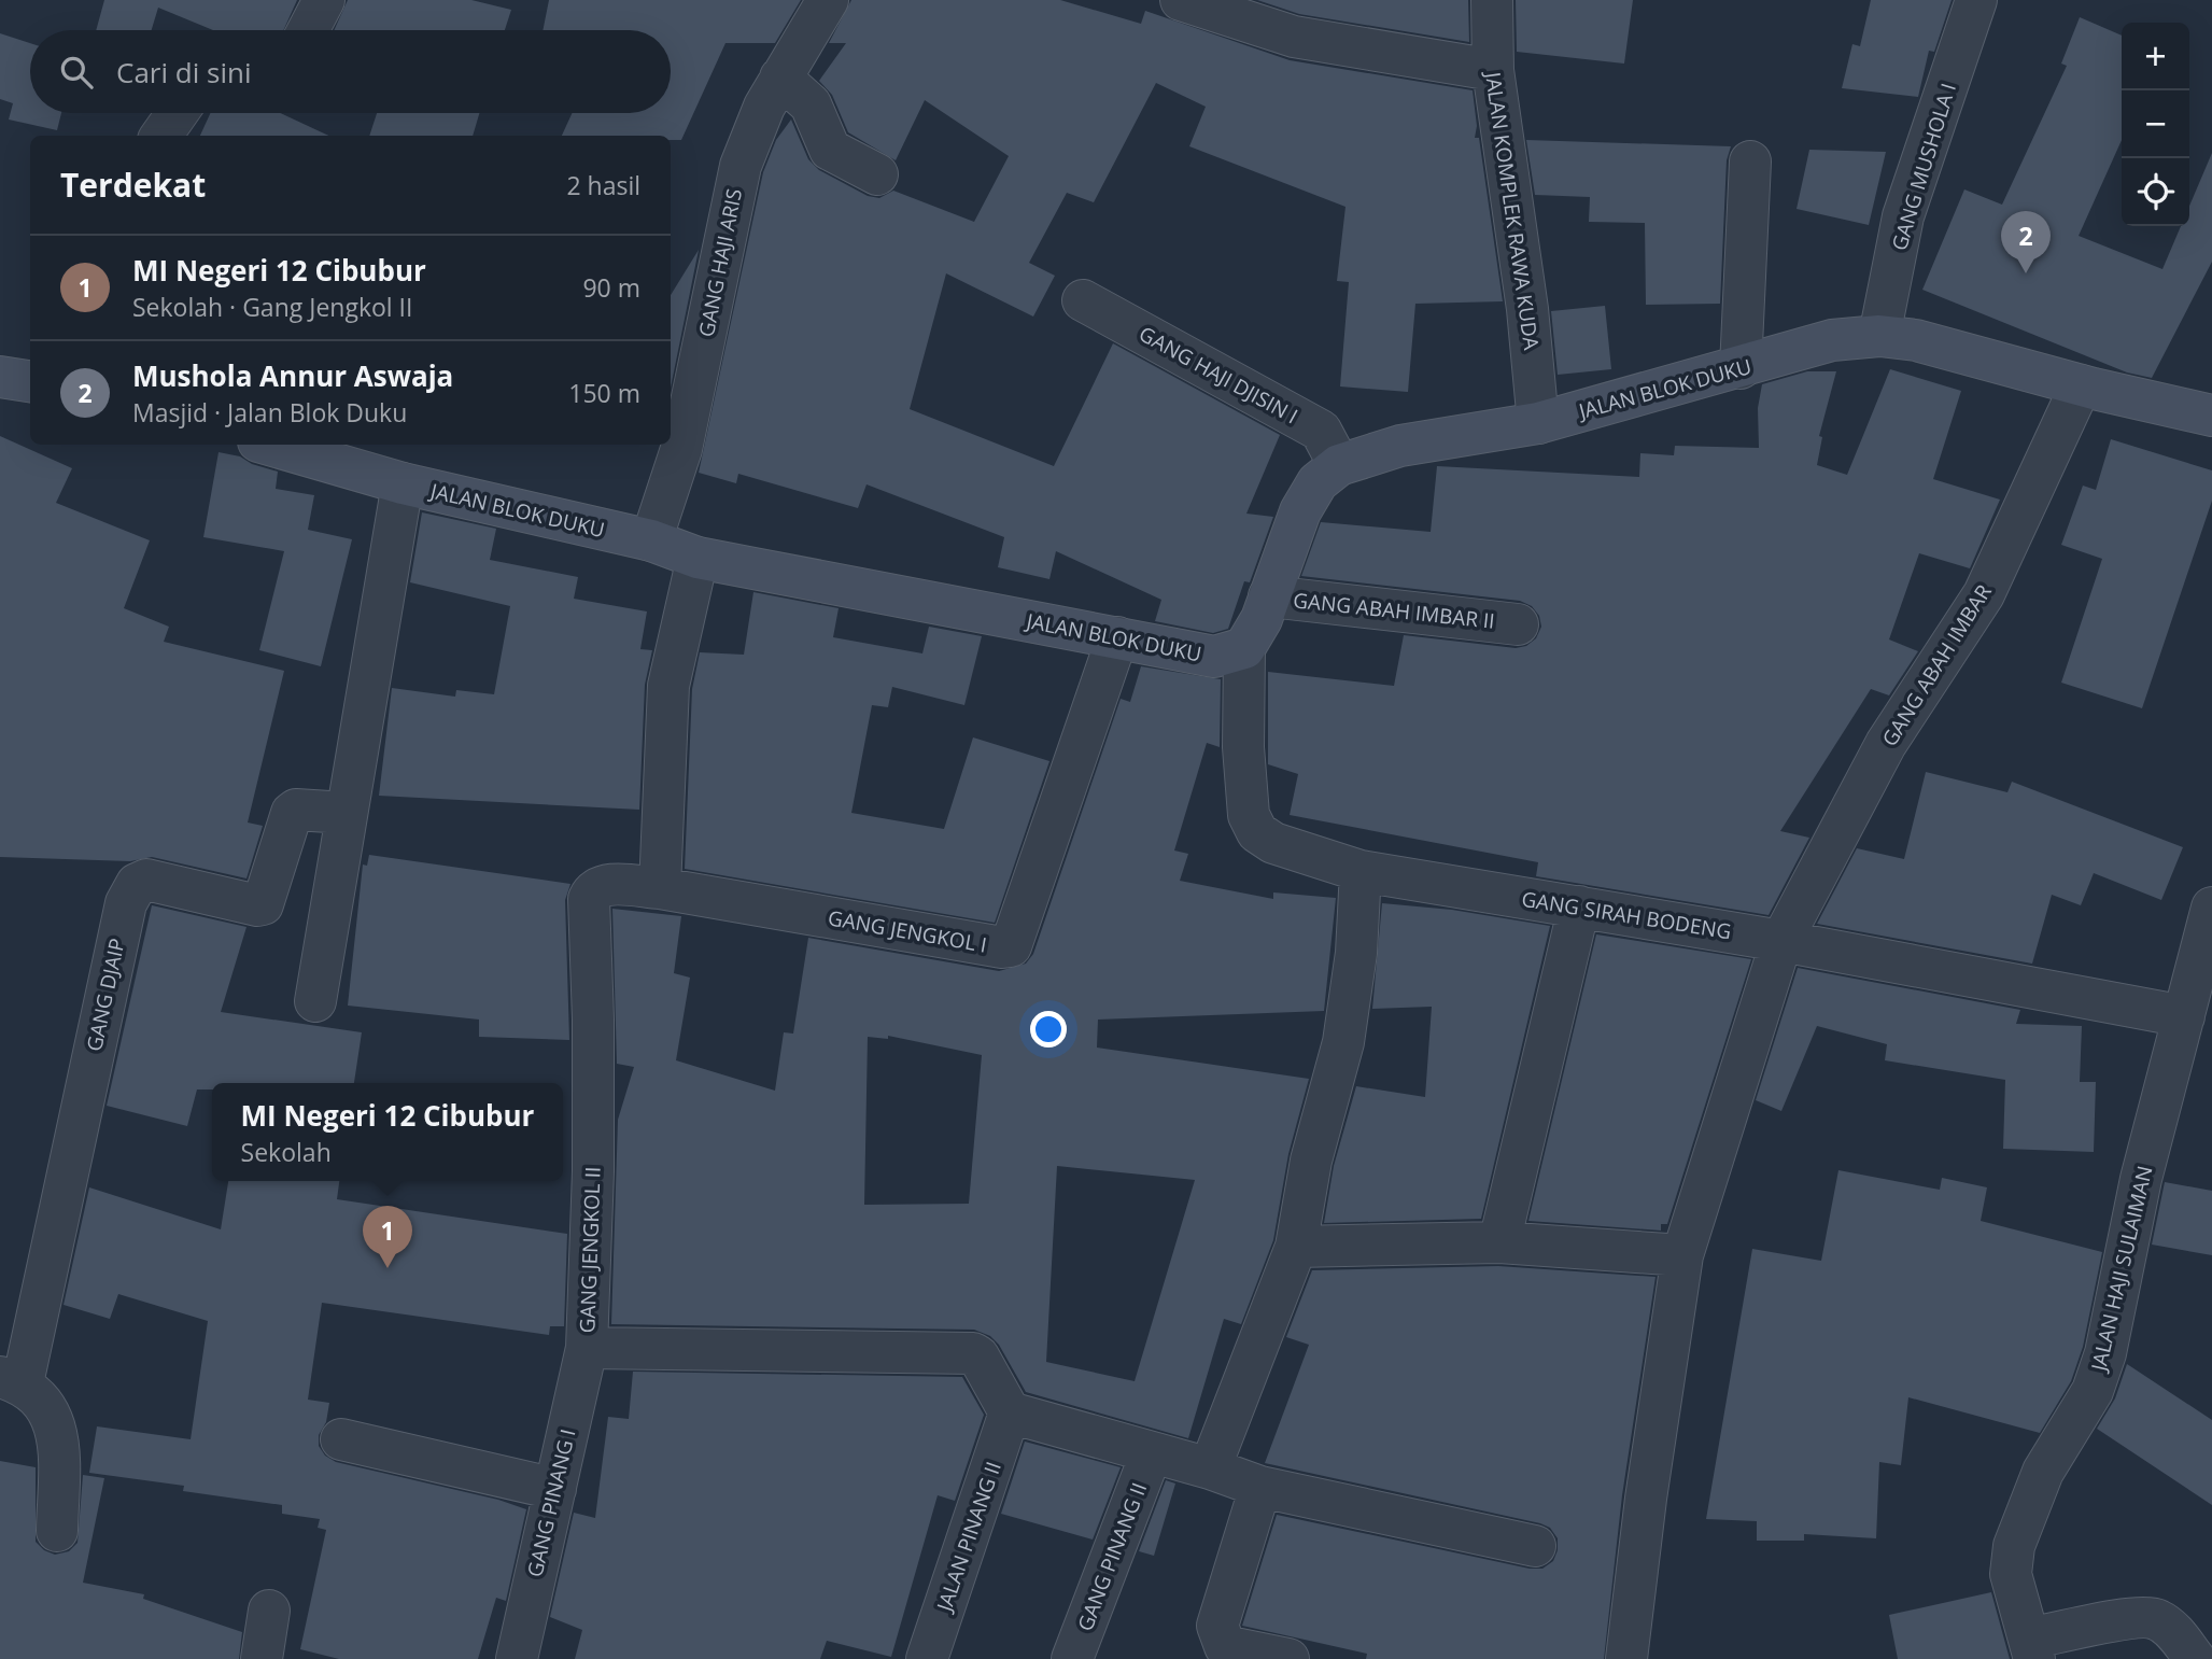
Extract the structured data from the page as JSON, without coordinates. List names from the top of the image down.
{
  "streets": {
    "street": [
      "GANG MUSHOLA I",
      "JALAN KOMPLEK RAWA KUDA",
      "GANG HAJI ARIS",
      "GANG HAJI DJISIN I",
      "JALAN BLOK DUKU",
      "GANG ABAH IMBAR II",
      "GANG ABAH IMBAR",
      "GANG SIRAH BODENG",
      "GANG JENGKOL I",
      "GANG DJAIP",
      "GANG JENGKOL II",
      "JALAN HAJI SULAIMAN",
      "GANG PINANG I",
      "JALAN PINANG II",
      "GANG PINANG II"
    ]
  },
  "crossings": [
    ["GANG MUSHOLA I", "JALAN BLOK DUKU"],
    ["JALAN KOMPLEK RAWA KUDA", "JALAN BLOK DUKU"],
    ["GANG HAJI ARIS", "JALAN BLOK DUKU"],
    ["GANG HAJI DJISIN I", "JALAN BLOK DUKU"],
    ["JALAN BLOK DUKU", "GANG ABAH IMBAR II"],
    ["JALAN BLOK DUKU", "GANG ABAH IMBAR"],
    ["JALAN BLOK DUKU", "GANG SIRAH BODENG"],
    ["JALAN BLOK DUKU", "GANG JENGKOL I"],
    ["GANG ABAH IMBAR", "GANG SIRAH BODENG"],
    ["GANG SIRAH BODENG", "JALAN HAJI SULAIMAN"],
    ["GANG JENGKOL I", "GANG JENGKOL II"],
    ["GANG JENGKOL II", "GANG PINANG I"],
    ["GANG JENGKOL II", "JALAN PINANG II"]
  ],
  "page": {
    "map_buttons": ["+", "−"],
    "search": "Cari di sini",
    "heading": ["Terdekat", "2 hasil"],
    "pins": ["2", "1"],
    "list": [
      {
        "mark": "1",
        "name": "MI Negeri 12 Cibubur",
        "note": "Sekolah · Gang Jengkol II",
        "value": "90 m"
      },
      {
        "mark": "2",
        "name": "Mushola Annur Aswaja",
        "note": "Masjid · Jalan Blok Duku",
        "value": "150 m"
      }
    ],
    "popup": ["MI Negeri 12 Cibubur", "Sekolah"]
  }
}
